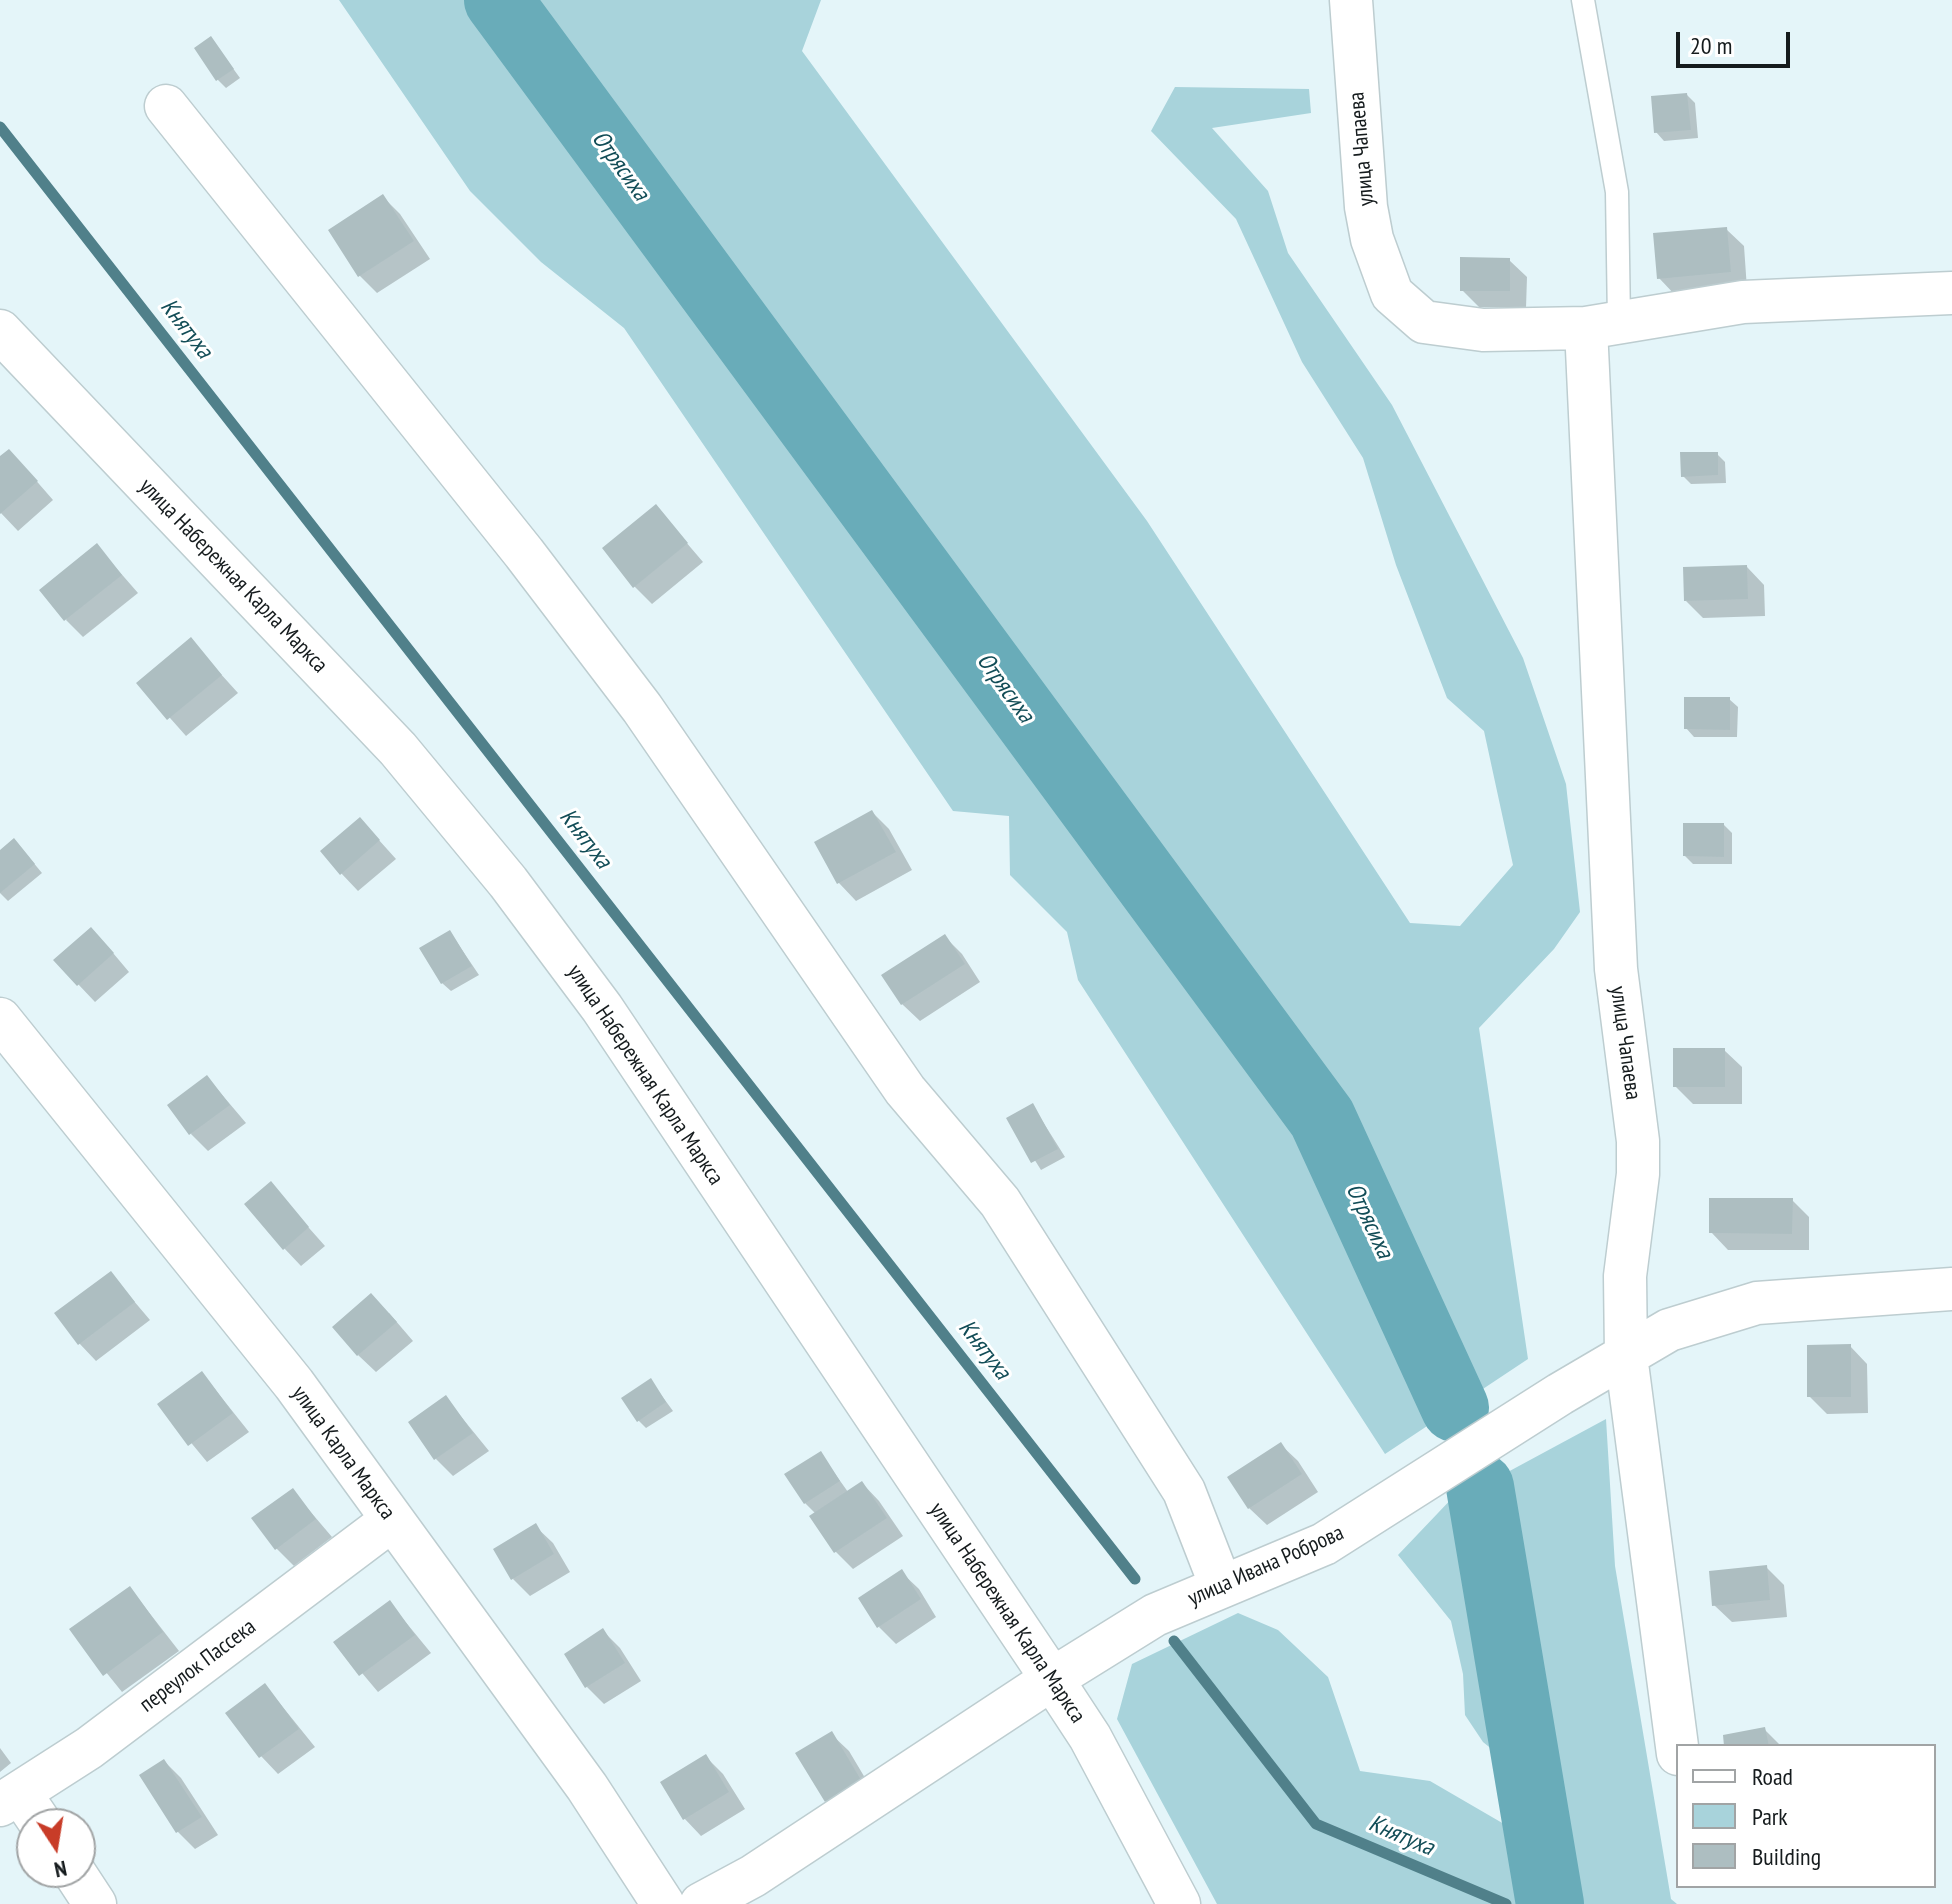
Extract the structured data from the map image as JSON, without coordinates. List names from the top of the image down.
{
  "streets": {
    "street": [
      "улица Чапаева",
      "улица Набережная Карла Маркса",
      "улица Карла Маркса",
      "улица Ивана Роброва",
      "переулок Пассека"
    ]
  },
  "crossings": [
    ["улица Чапаева", "улица Ивана Роброва"],
    ["улица Набережная Карла Маркса", "улица Ивана Роброва"],
    ["улица Карла Маркса", "переулок Пассека"]
  ],
  "water": ["Отрясиха", "Княтуха"],
  "legend": ["Road", "Park", "Building"],
  "scale_bar": "20 m",
  "north": "bottom"
}
